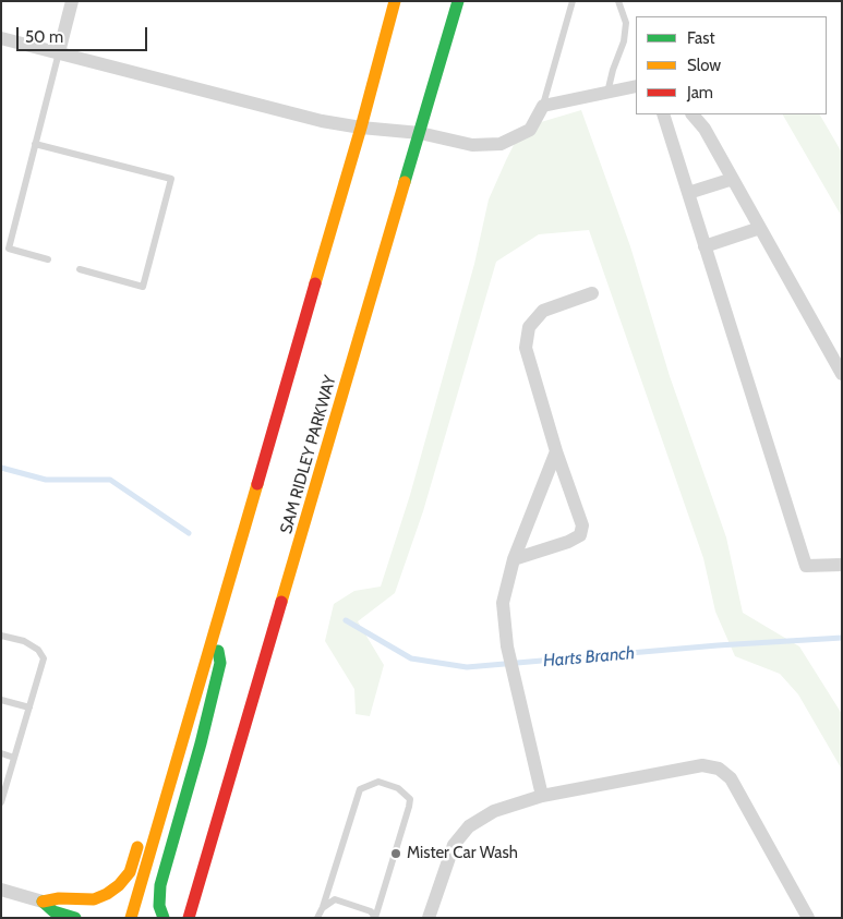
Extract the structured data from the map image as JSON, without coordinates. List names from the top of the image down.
{
  "streets": {
    "main road": ["SAM RIDLEY PARKWAY"]
  },
  "water": ["Harts Branch"],
  "places": ["Mister Car Wash"],
  "legend": ["Fast", "Slow", "Jam"],
  "scale_bar": "50 m"
}
